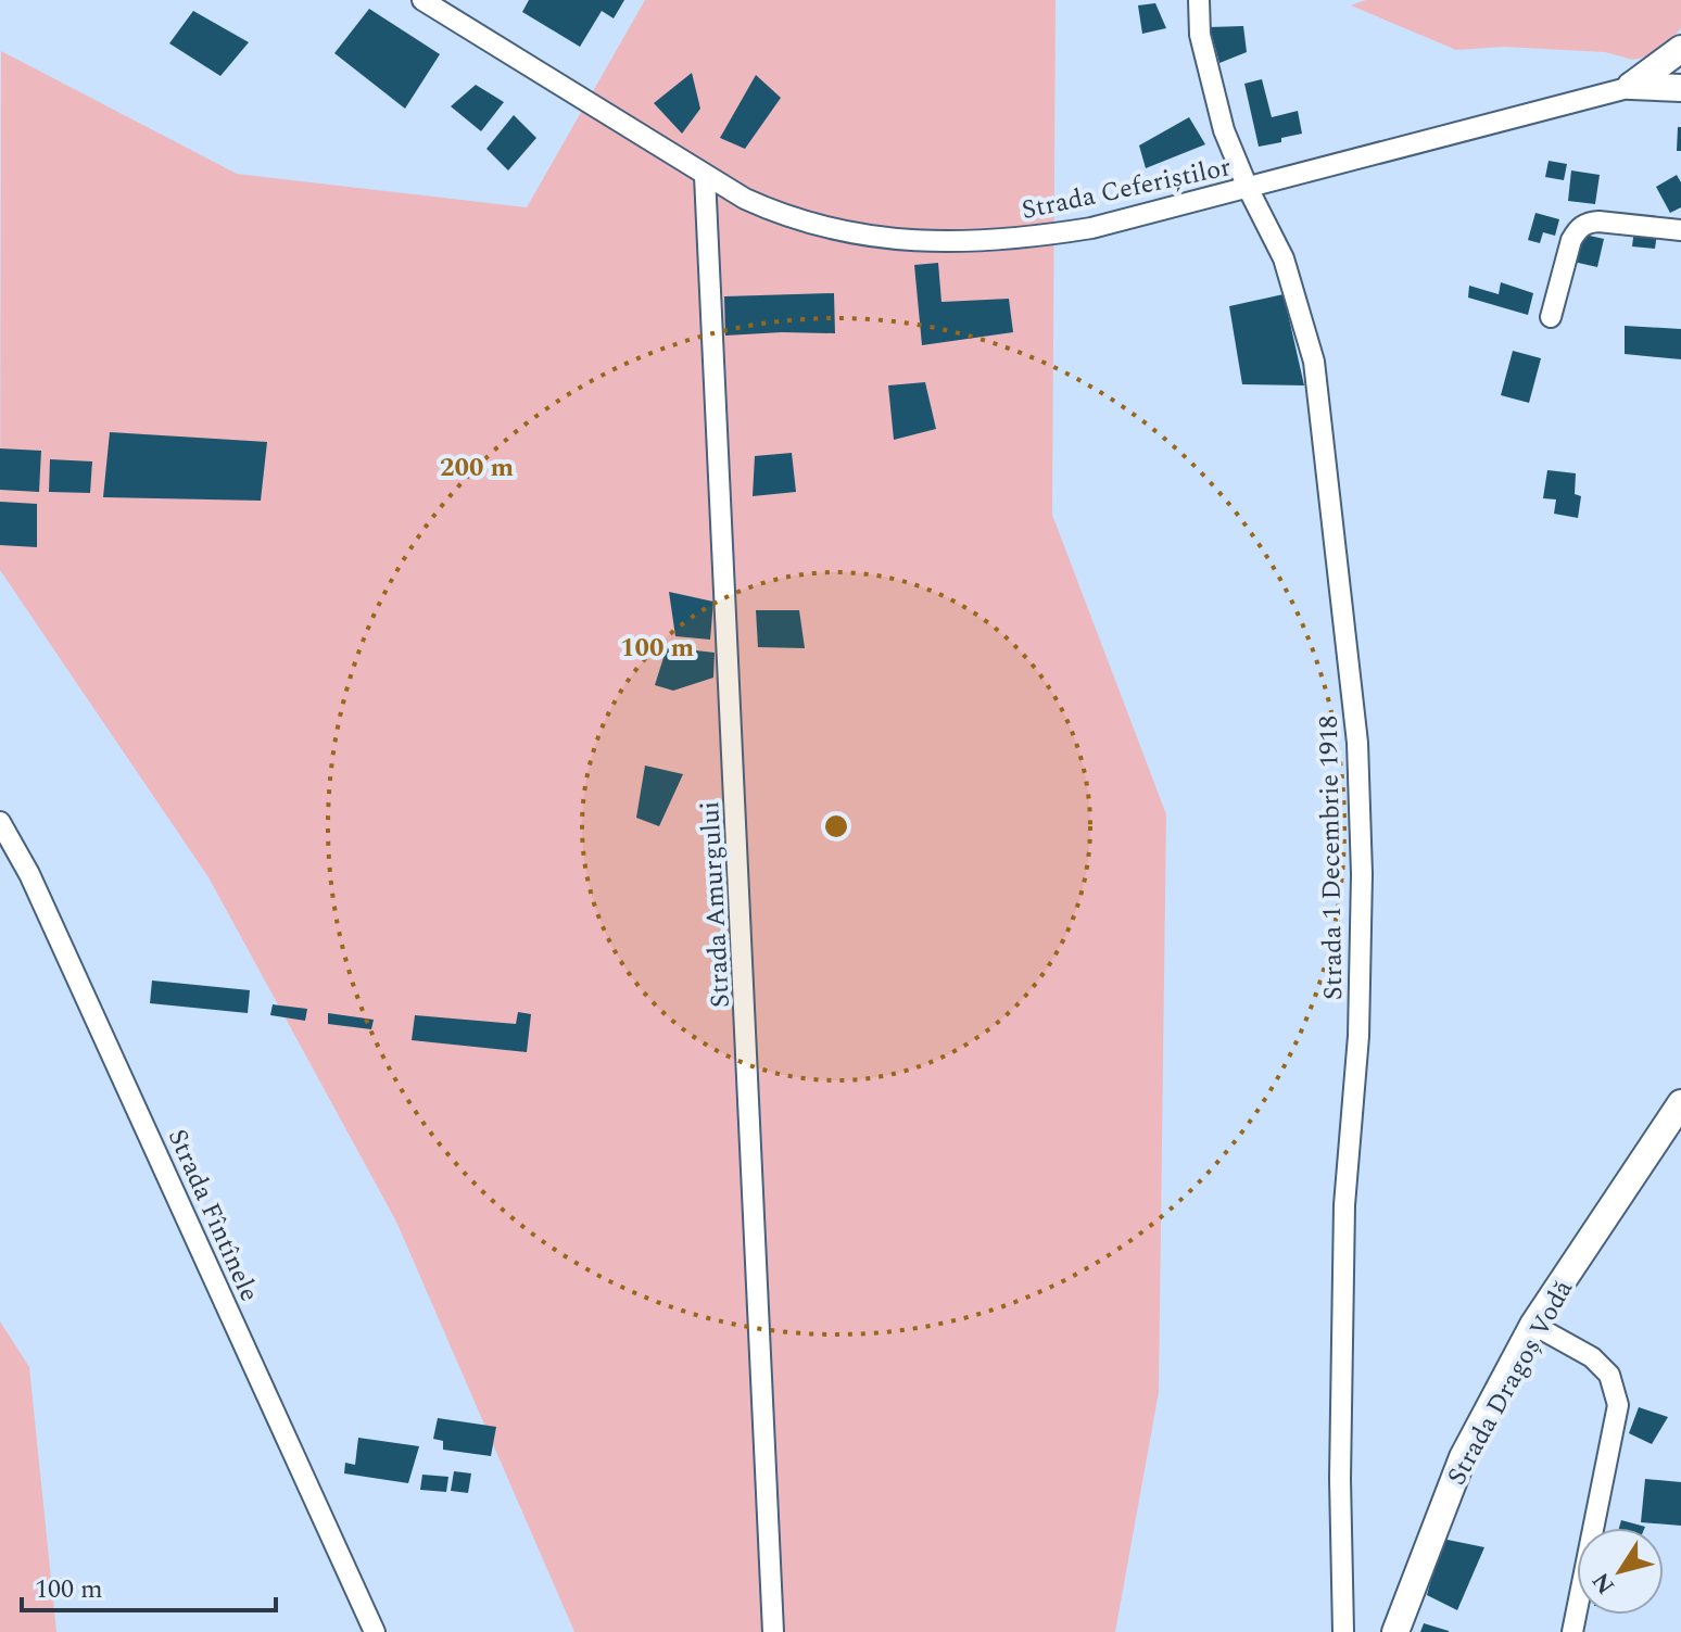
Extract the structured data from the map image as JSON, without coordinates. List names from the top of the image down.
{
  "streets": {
    "main road": ["Strada Dragoș Vodă"],
    "street": [
      "Strada Ceferiștilor",
      "Strada 1 Decembrie 1918",
      "Strada Amurgului",
      "Strada Fîntînele"
    ]
  },
  "crossings": [
    ["Strada Ceferiștilor", "Strada 1 Decembrie 1918"],
    ["Strada Ceferiștilor", "Strada Amurgului"]
  ],
  "scale_bar": "100 m",
  "north": "bottom left",
  "rings": ["200 m", "100 m"]
}
